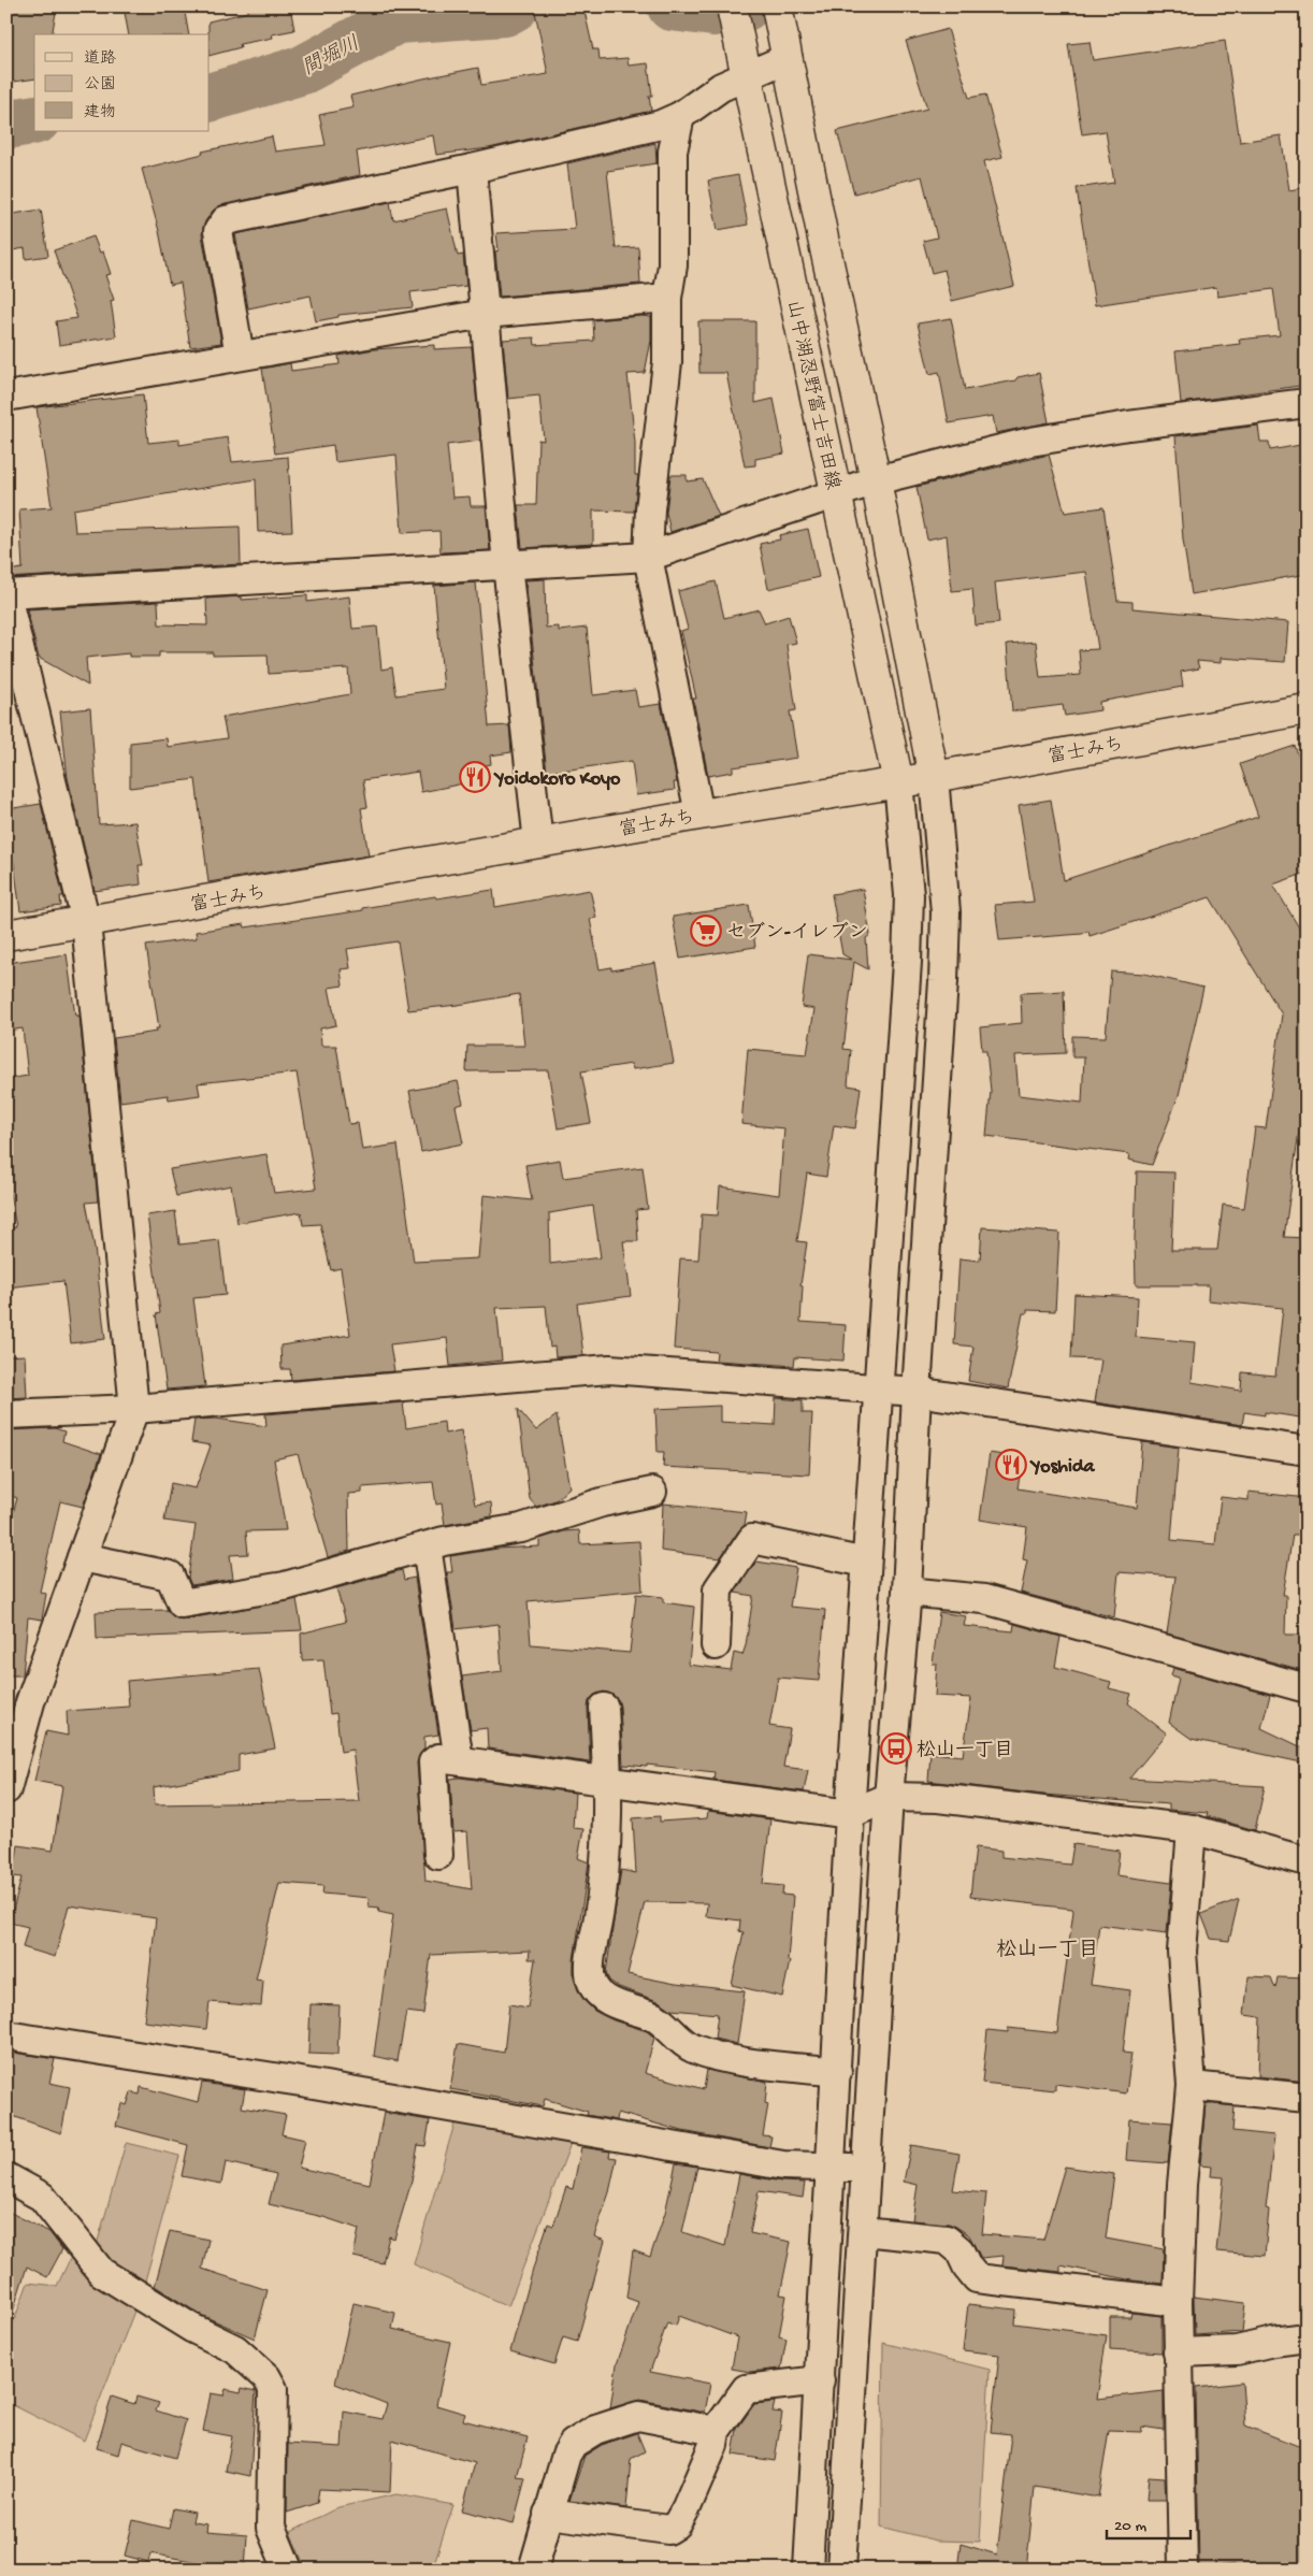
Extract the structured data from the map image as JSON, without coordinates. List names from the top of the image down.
{
  "streets": {
    "main road": ["山中湖忍野富士吉田線", "富士みち"]
  },
  "crossings": [
    ["山中湖忍野富士吉田線", "富士みち"]
  ],
  "districts": ["松山一丁目"],
  "water": ["間堀川"],
  "places": {
    "restaurant": ["Yoidokoro Koyo", "Yoshida"],
    "supermarket": ["セブン-イレブン"],
    "bus stop": ["松山一丁目"]
  },
  "legend": ["道路", "公園", "建物"],
  "scale_bar": "20 m"
}
